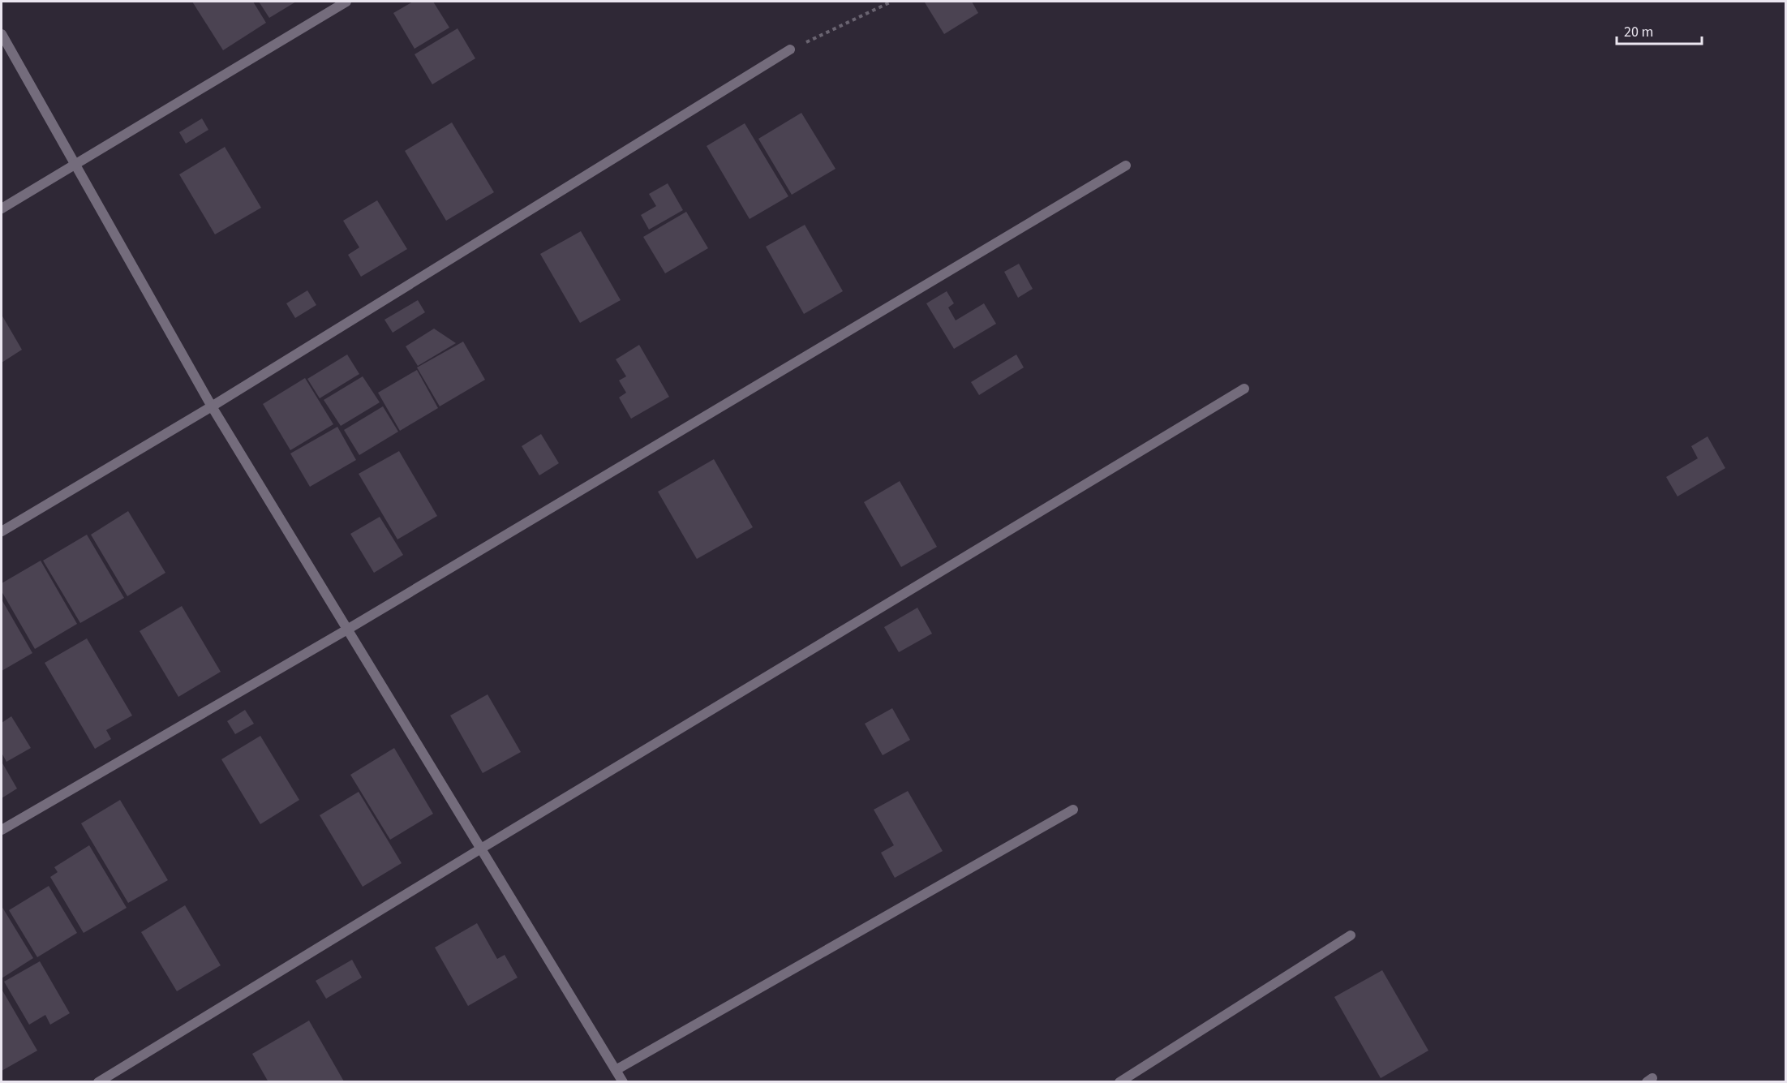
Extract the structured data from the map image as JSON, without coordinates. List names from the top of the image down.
{
  "scale_bar": "20 m"
}
